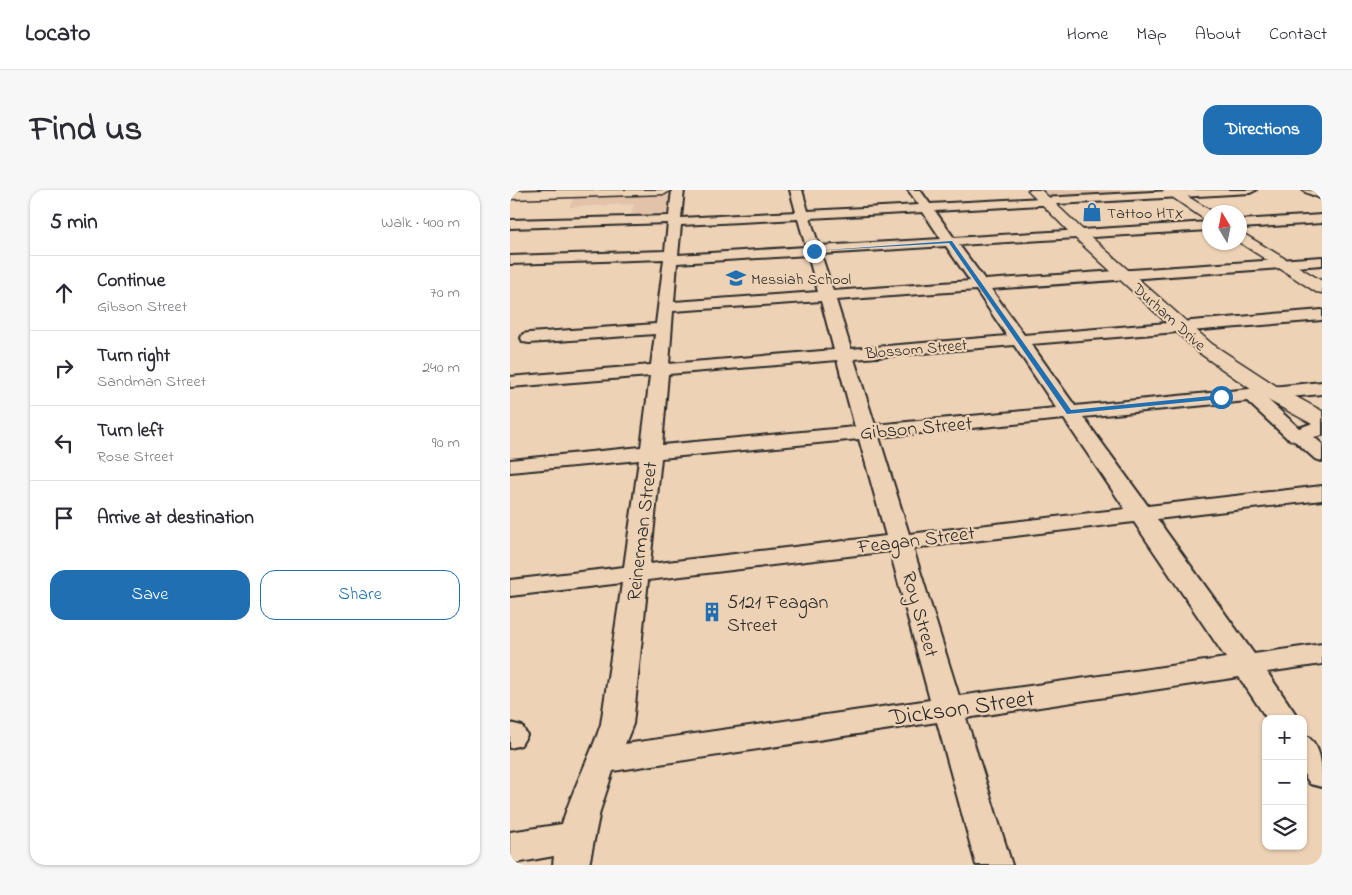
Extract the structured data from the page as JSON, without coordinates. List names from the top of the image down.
{
  "streets": {
    "main road": ["Durham Drive"],
    "street": [
      "Blossom Street",
      "Gibson Street",
      "Reinerman Street",
      "Feagan Street",
      "Roy Street",
      "Dickson Street"
    ]
  },
  "crossings": [
    ["Durham Drive", "Blossom Street"],
    ["Durham Drive", "Gibson Street"],
    ["Blossom Street", "Reinerman Street"],
    ["Blossom Street", "Roy Street"],
    ["Gibson Street", "Reinerman Street"],
    ["Gibson Street", "Roy Street"],
    ["Reinerman Street", "Feagan Street"],
    ["Reinerman Street", "Dickson Street"],
    ["Feagan Street", "Roy Street"],
    ["Roy Street", "Dickson Street"]
  ],
  "places": {
    "shop": ["Tattoo HTX"],
    "school or university": ["Messiah School"],
    "building": ["5121 Feagan Street"]
  },
  "north": "top",
  "page": {
    "header": "Locato",
    "nav": [
      "Home",
      "Map",
      "About",
      "Contact"
    ],
    "title": "Find us",
    "buttons": [
      "Directions",
      ["Save", "Share"]
    ],
    "heading": ["5 min", "Walk · 400 m"],
    "list": [
      ["Continue", "Gibson Street", "70 m"],
      ["Turn right", "Sandman Street", "240 m"],
      ["Turn left", "Rose Street", "90 m"],
      "Arrive at destination"
    ],
    "map_buttons": ["+", "−"]
  }
}
